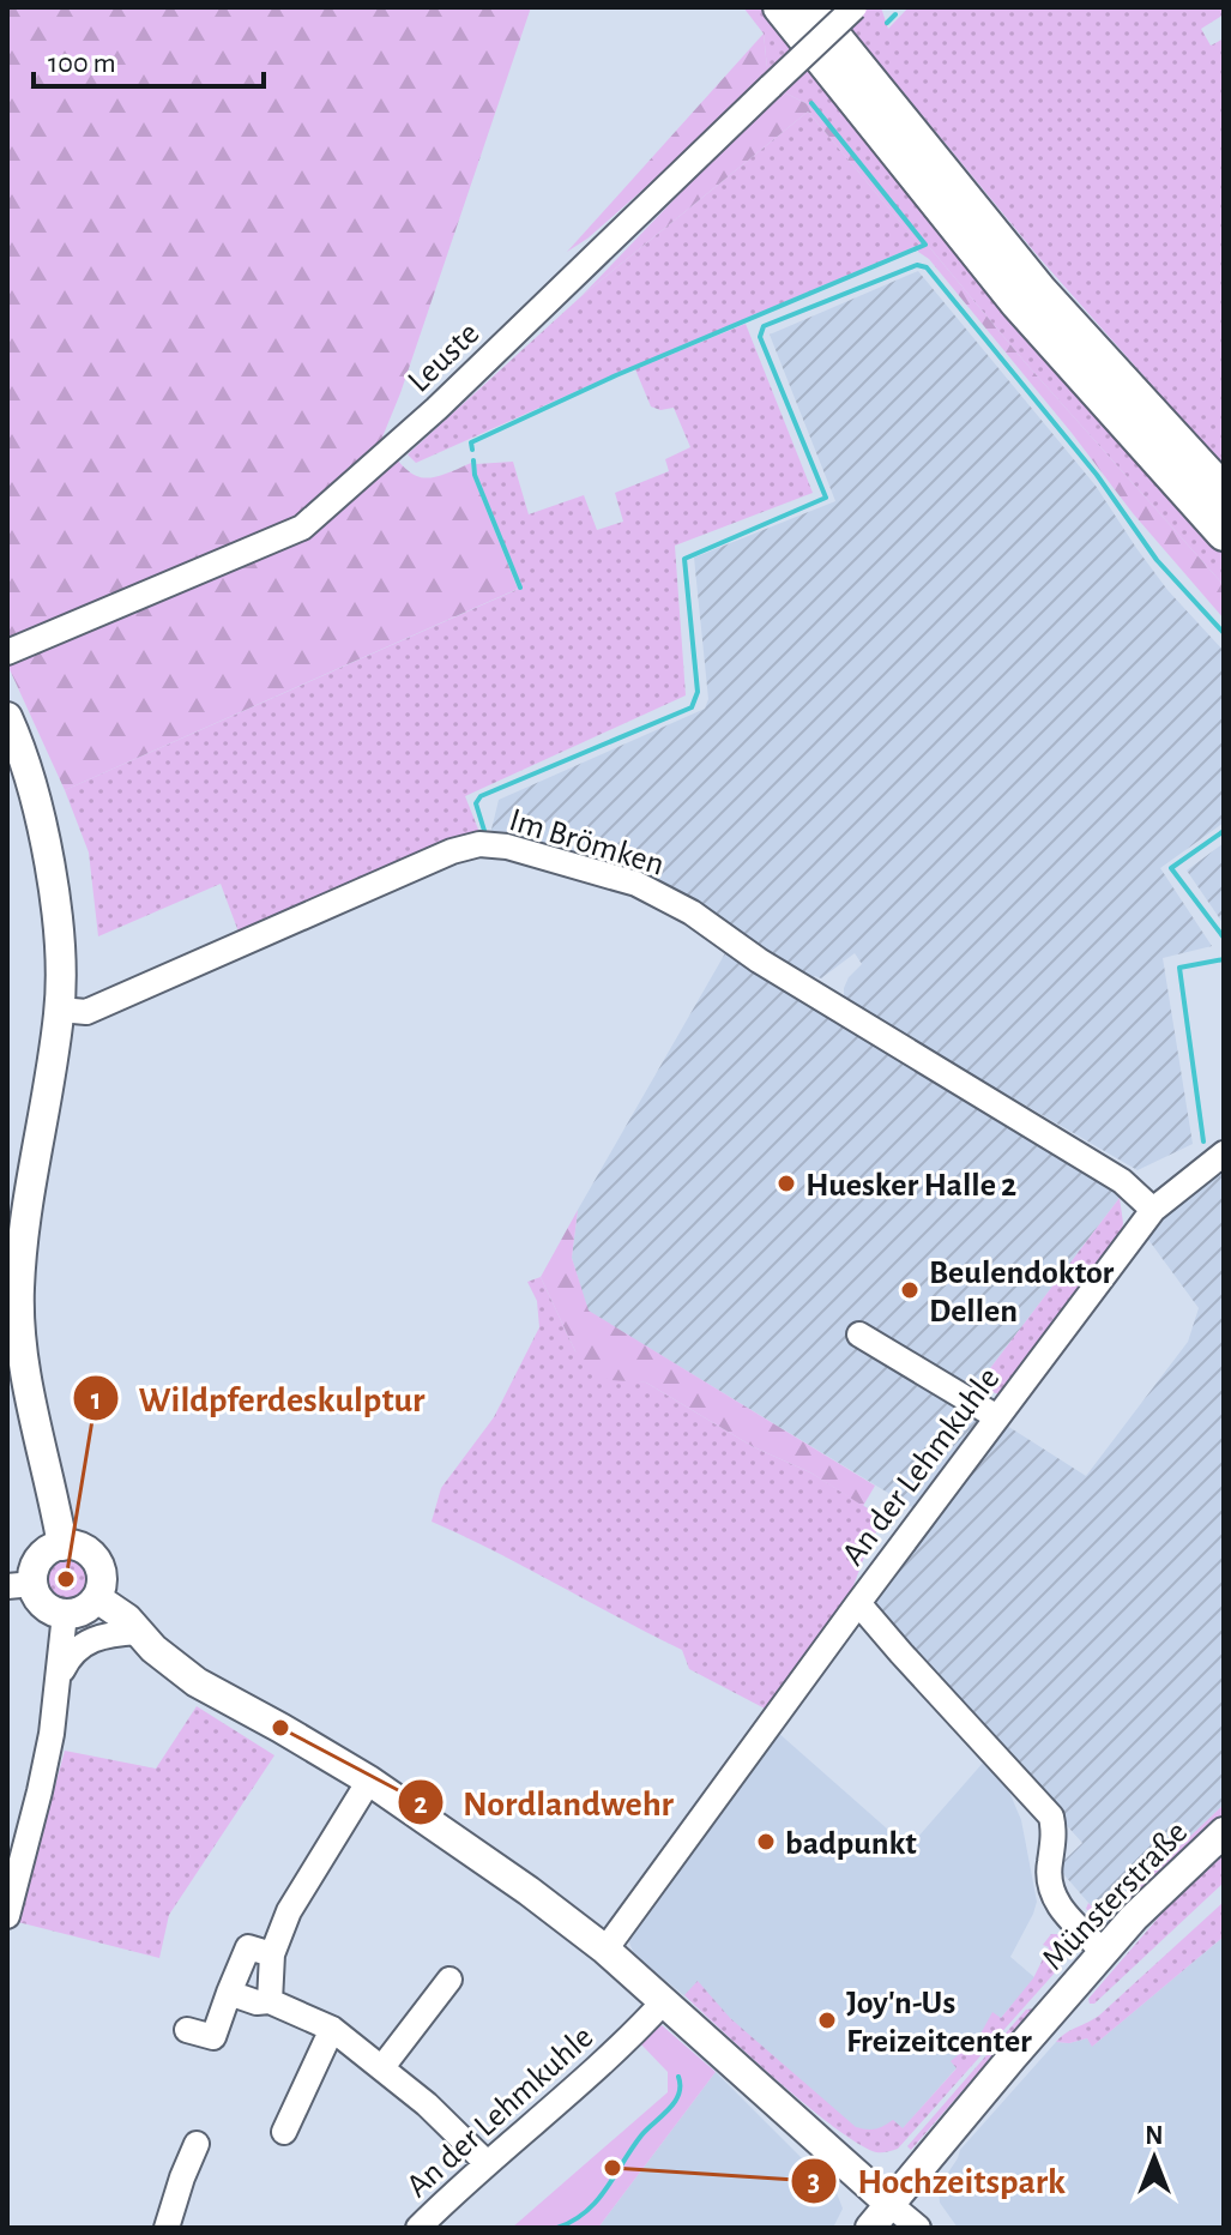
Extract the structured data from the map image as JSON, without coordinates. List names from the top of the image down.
{
  "streets": {
    "main road": ["Münsterstraße"],
    "street": ["Leuste", "Im Brömken", "An der Lehmkuhle"]
  },
  "crossings": [
    ["Im Brömken", "An der Lehmkuhle"],
    ["An der Lehmkuhle", "Münsterstraße"]
  ],
  "places": [
    "Huesker Halle 2",
    "Beulendoktor Dellen",
    "Wildpferdeskulptur",
    "Nordlandwehr",
    "badpunkt",
    "Joy'n-Us Freizeitcenter",
    "Hochzeitspark"
  ],
  "scale_bar": "100 m",
  "north": "top"
}
